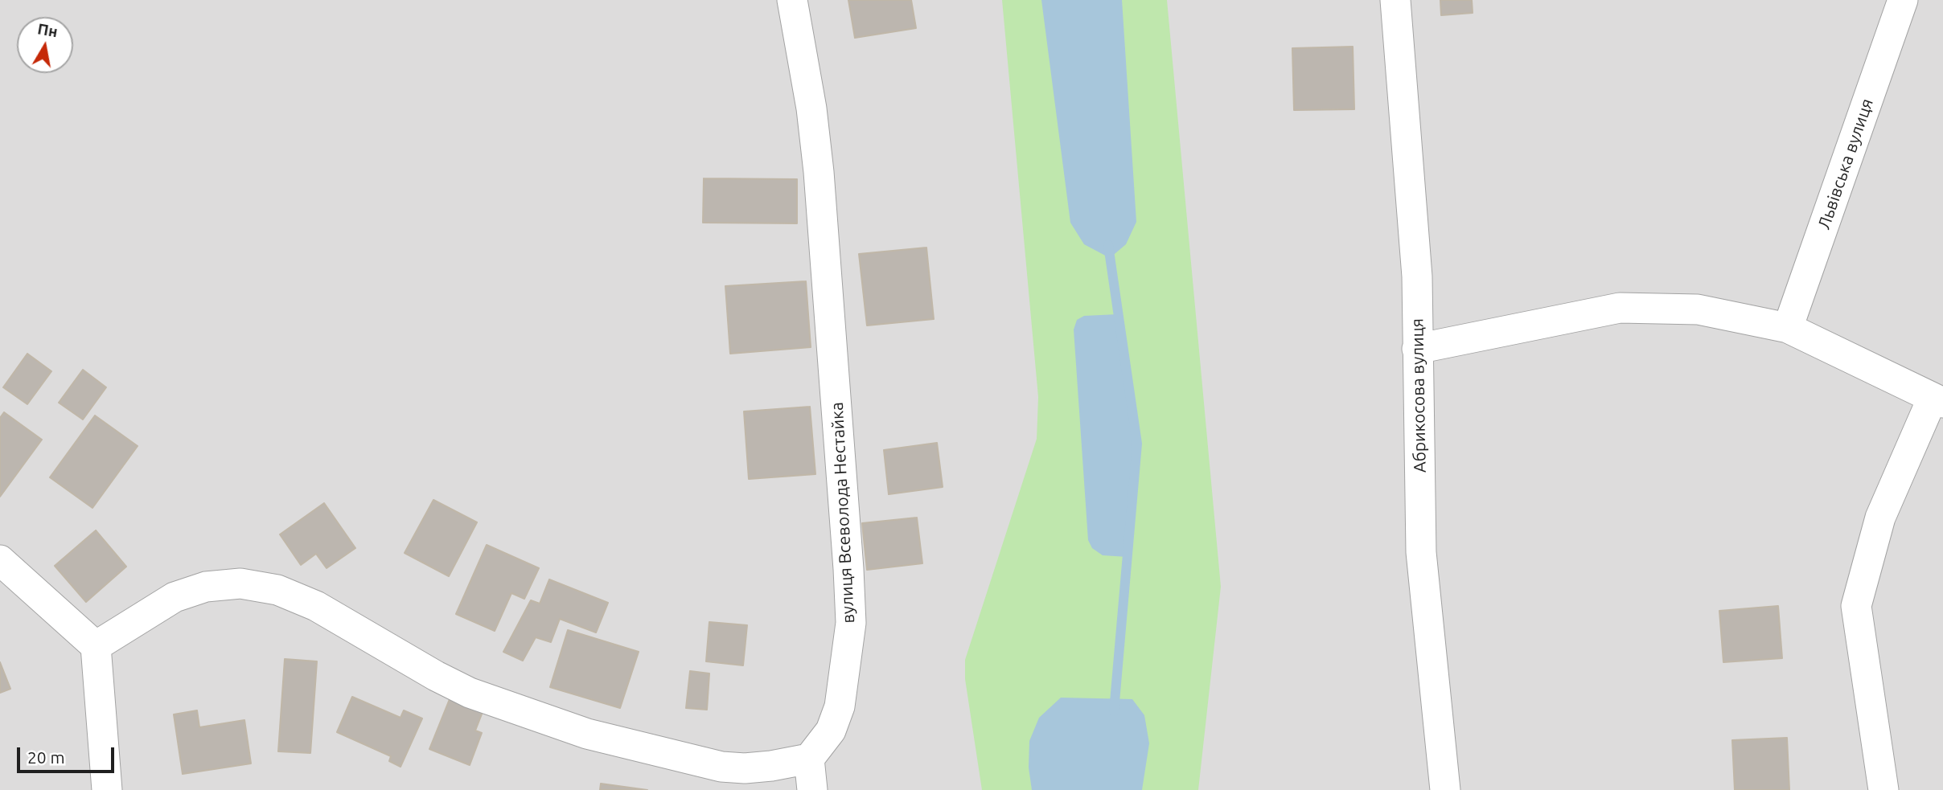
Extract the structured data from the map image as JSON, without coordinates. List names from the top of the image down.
{
  "streets": {
    "street": ["Львівська вулиця", "Абрикосова вулиця", "вулиця Всеволода Нестайка"]
  },
  "scale_bar": "20 m",
  "north": "top"
}
